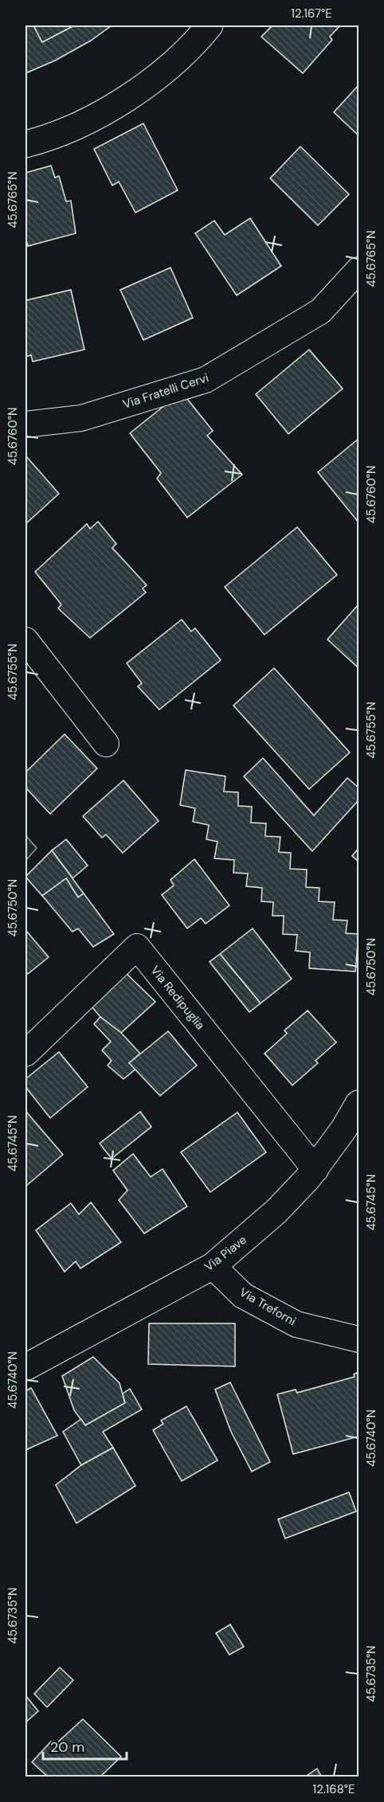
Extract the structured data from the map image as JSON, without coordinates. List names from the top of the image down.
{
  "streets": {
    "main road": ["Via Piave"],
    "street": ["Via Fratelli Cervi", "Via Redipuglia", "Via Treforni"]
  },
  "crossings": [
    ["Via Redipuglia", "Via Piave"],
    ["Via Piave", "Via Treforni"]
  ],
  "scale_bar": "20 m",
  "coordinates": [
    "12.167°E",
    "45.6765°N",
    "45.6760°N",
    "45.6755°N",
    "45.6750°N",
    "45.6745°N",
    "45.6740°N",
    "45.6735°N",
    "12.168°E"
  ]
}
